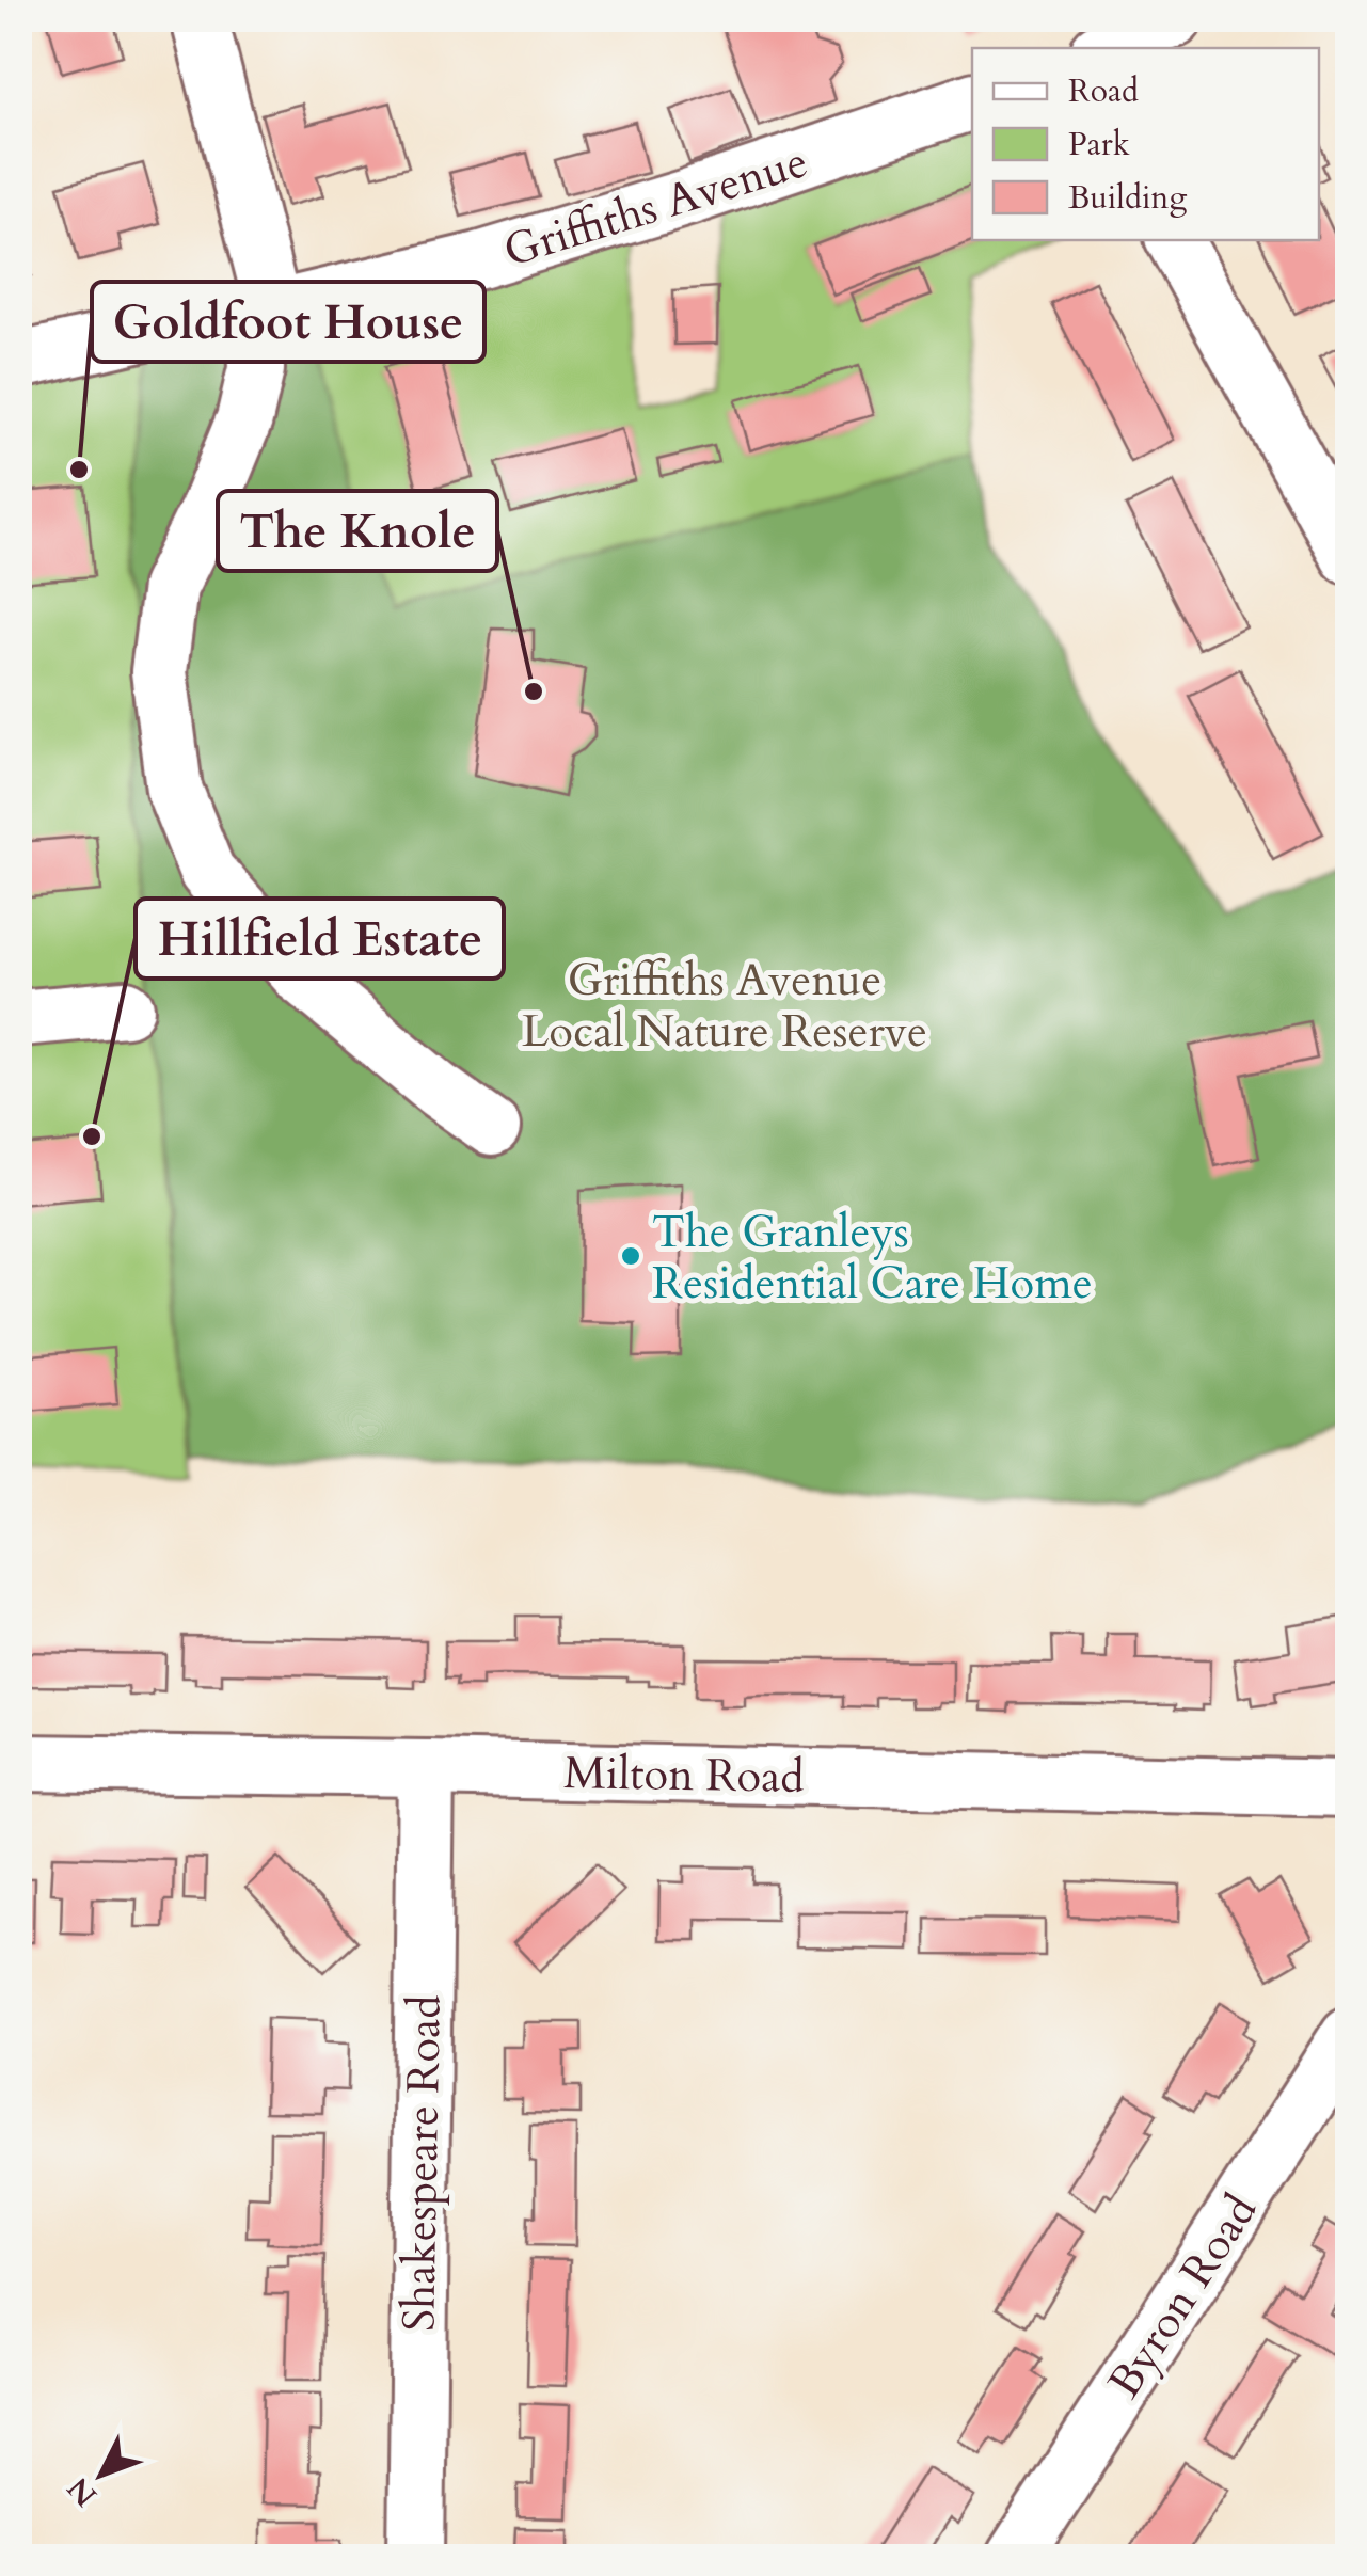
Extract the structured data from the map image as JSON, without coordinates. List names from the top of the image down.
{
  "streets": {
    "street": [
      "Griffiths Avenue",
      "Milton Road",
      "Shakespeare Road",
      "Byron Road"
    ]
  },
  "crossings": [
    ["Milton Road", "Shakespeare Road"]
  ],
  "parks": ["Griffiths Avenue Local Nature Reserve"],
  "places": [
    "Goldfoot House",
    "The Knole",
    "Hillfield Estate",
    "The Granleys Residential Care Home"
  ],
  "legend": ["Road", "Park", "Building"],
  "north": "bottom left"
}
